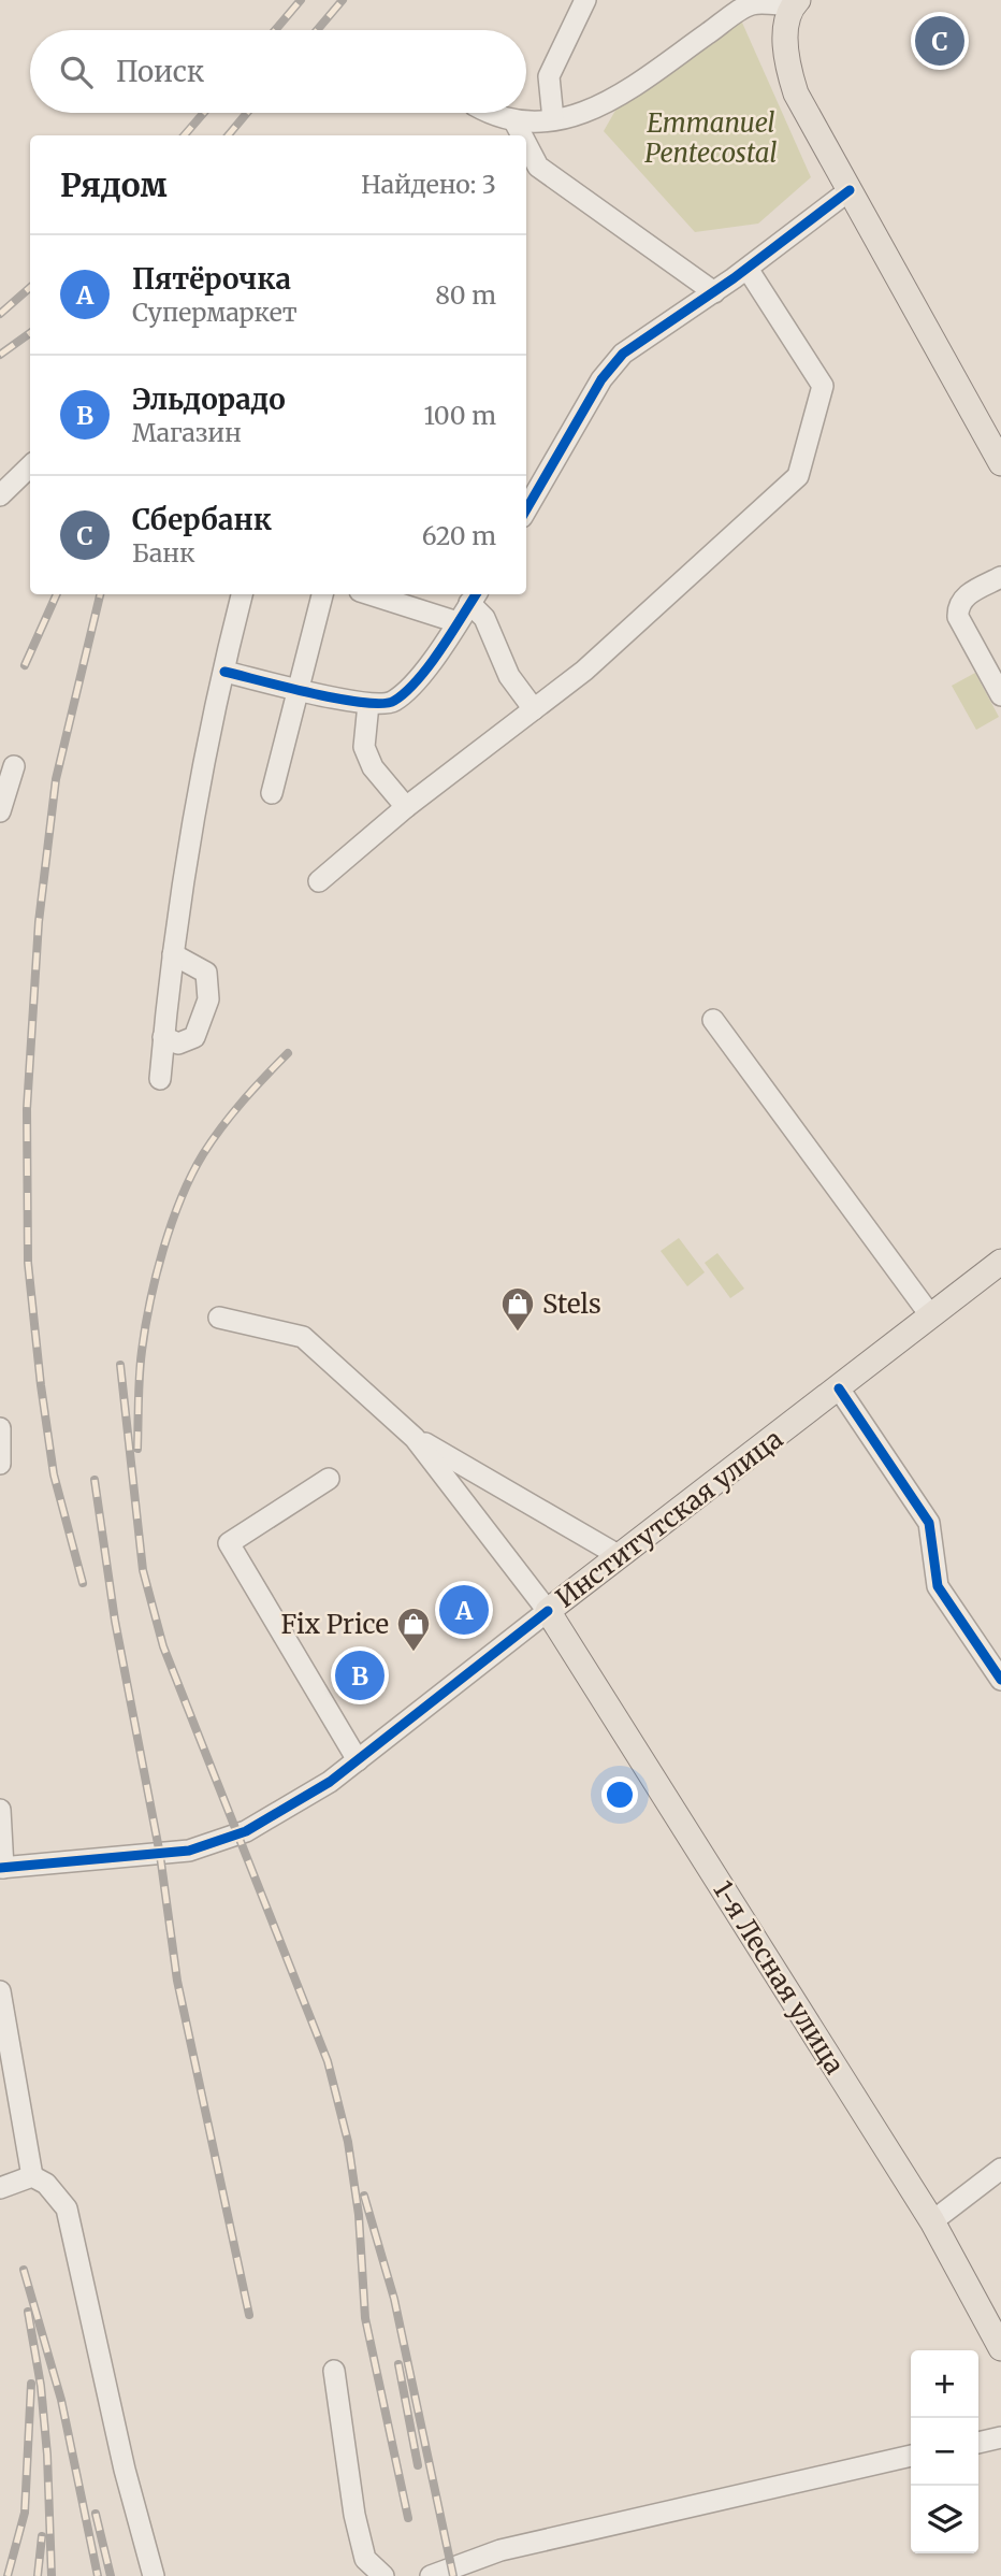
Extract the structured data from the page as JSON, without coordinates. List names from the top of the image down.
{
  "streets": {
    "main road": ["Институтская улица", "1-я Лесная улица"]
  },
  "crossings": [
    ["Институтская улица", "1-я Лесная улица"]
  ],
  "parks": ["Emmanuel Pentecostal"],
  "places": {
    "shop": ["Stels", "Fix Price"]
  },
  "page": {
    "pins": ["C", "A", "B"],
    "search": "Поиск",
    "heading": ["Рядом", "Найдено: 3"],
    "list": [
      {
        "mark": "A",
        "name": "Пятёрочка",
        "note": "Супермаркет",
        "value": "80 m"
      },
      {
        "mark": "B",
        "name": "Эльдорадо",
        "note": "Магазин",
        "value": "100 m"
      },
      {
        "mark": "C",
        "name": "Сбербанк",
        "note": "Банк",
        "value": "620 m"
      }
    ],
    "map_buttons": ["+", "−"]
  }
}
